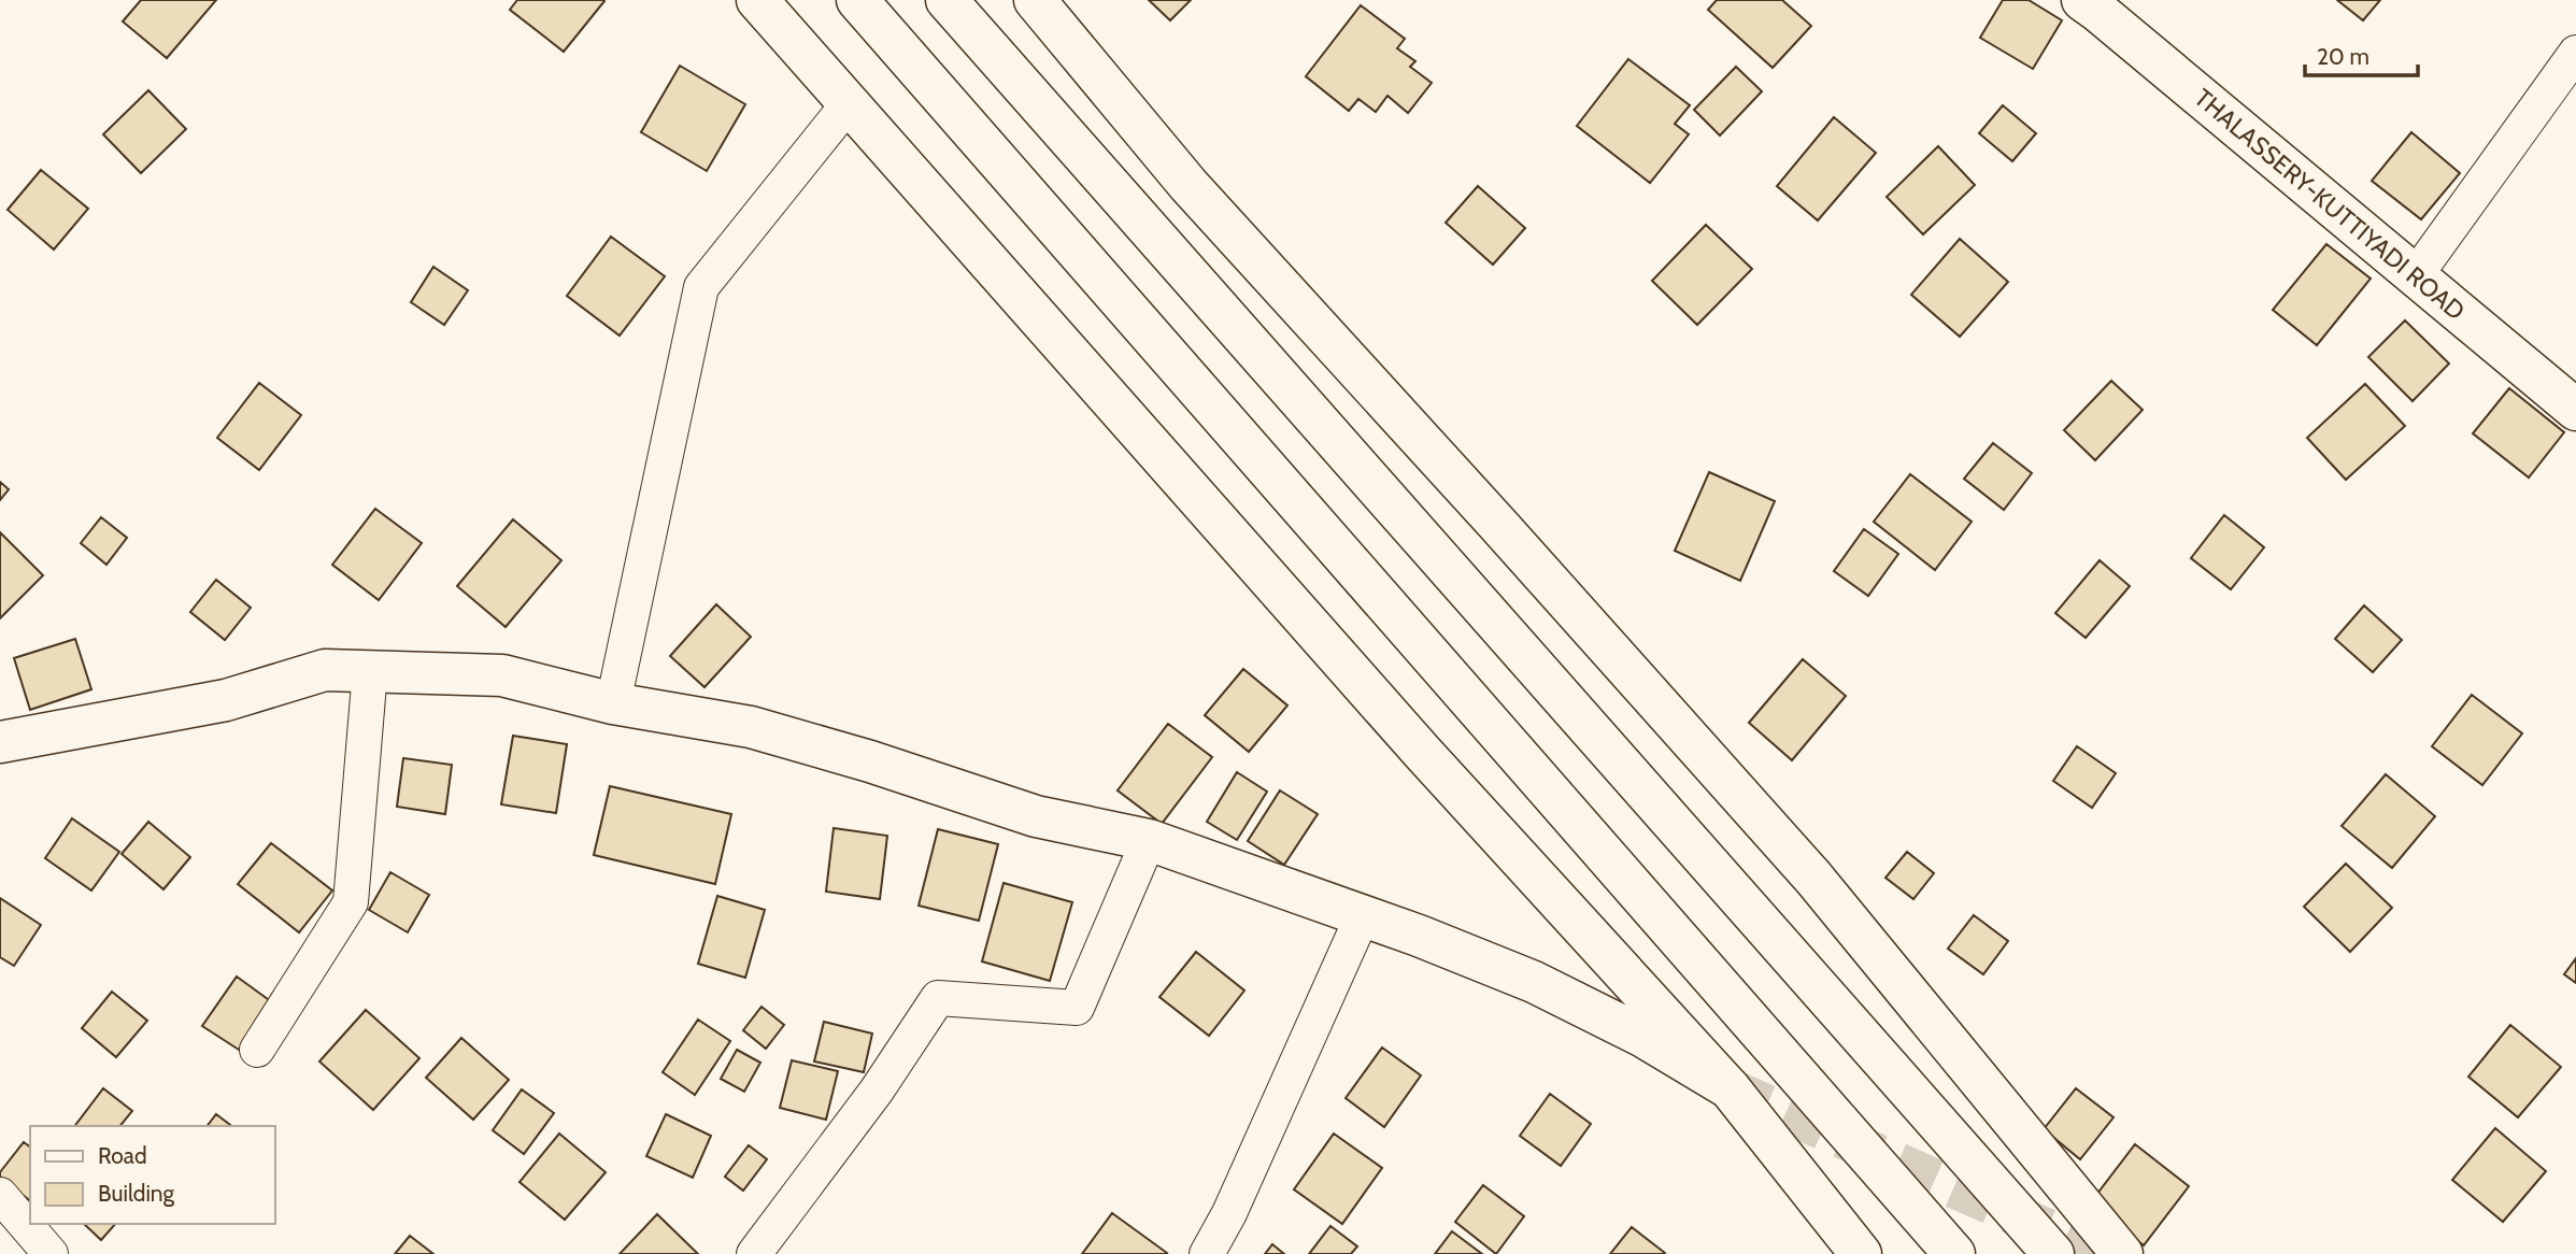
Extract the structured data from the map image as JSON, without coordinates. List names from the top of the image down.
{
  "streets": {
    "main road": ["THALASSERY-KUTTIYADI ROAD"]
  },
  "legend": ["Road", "Building"],
  "scale_bar": "20 m"
}
